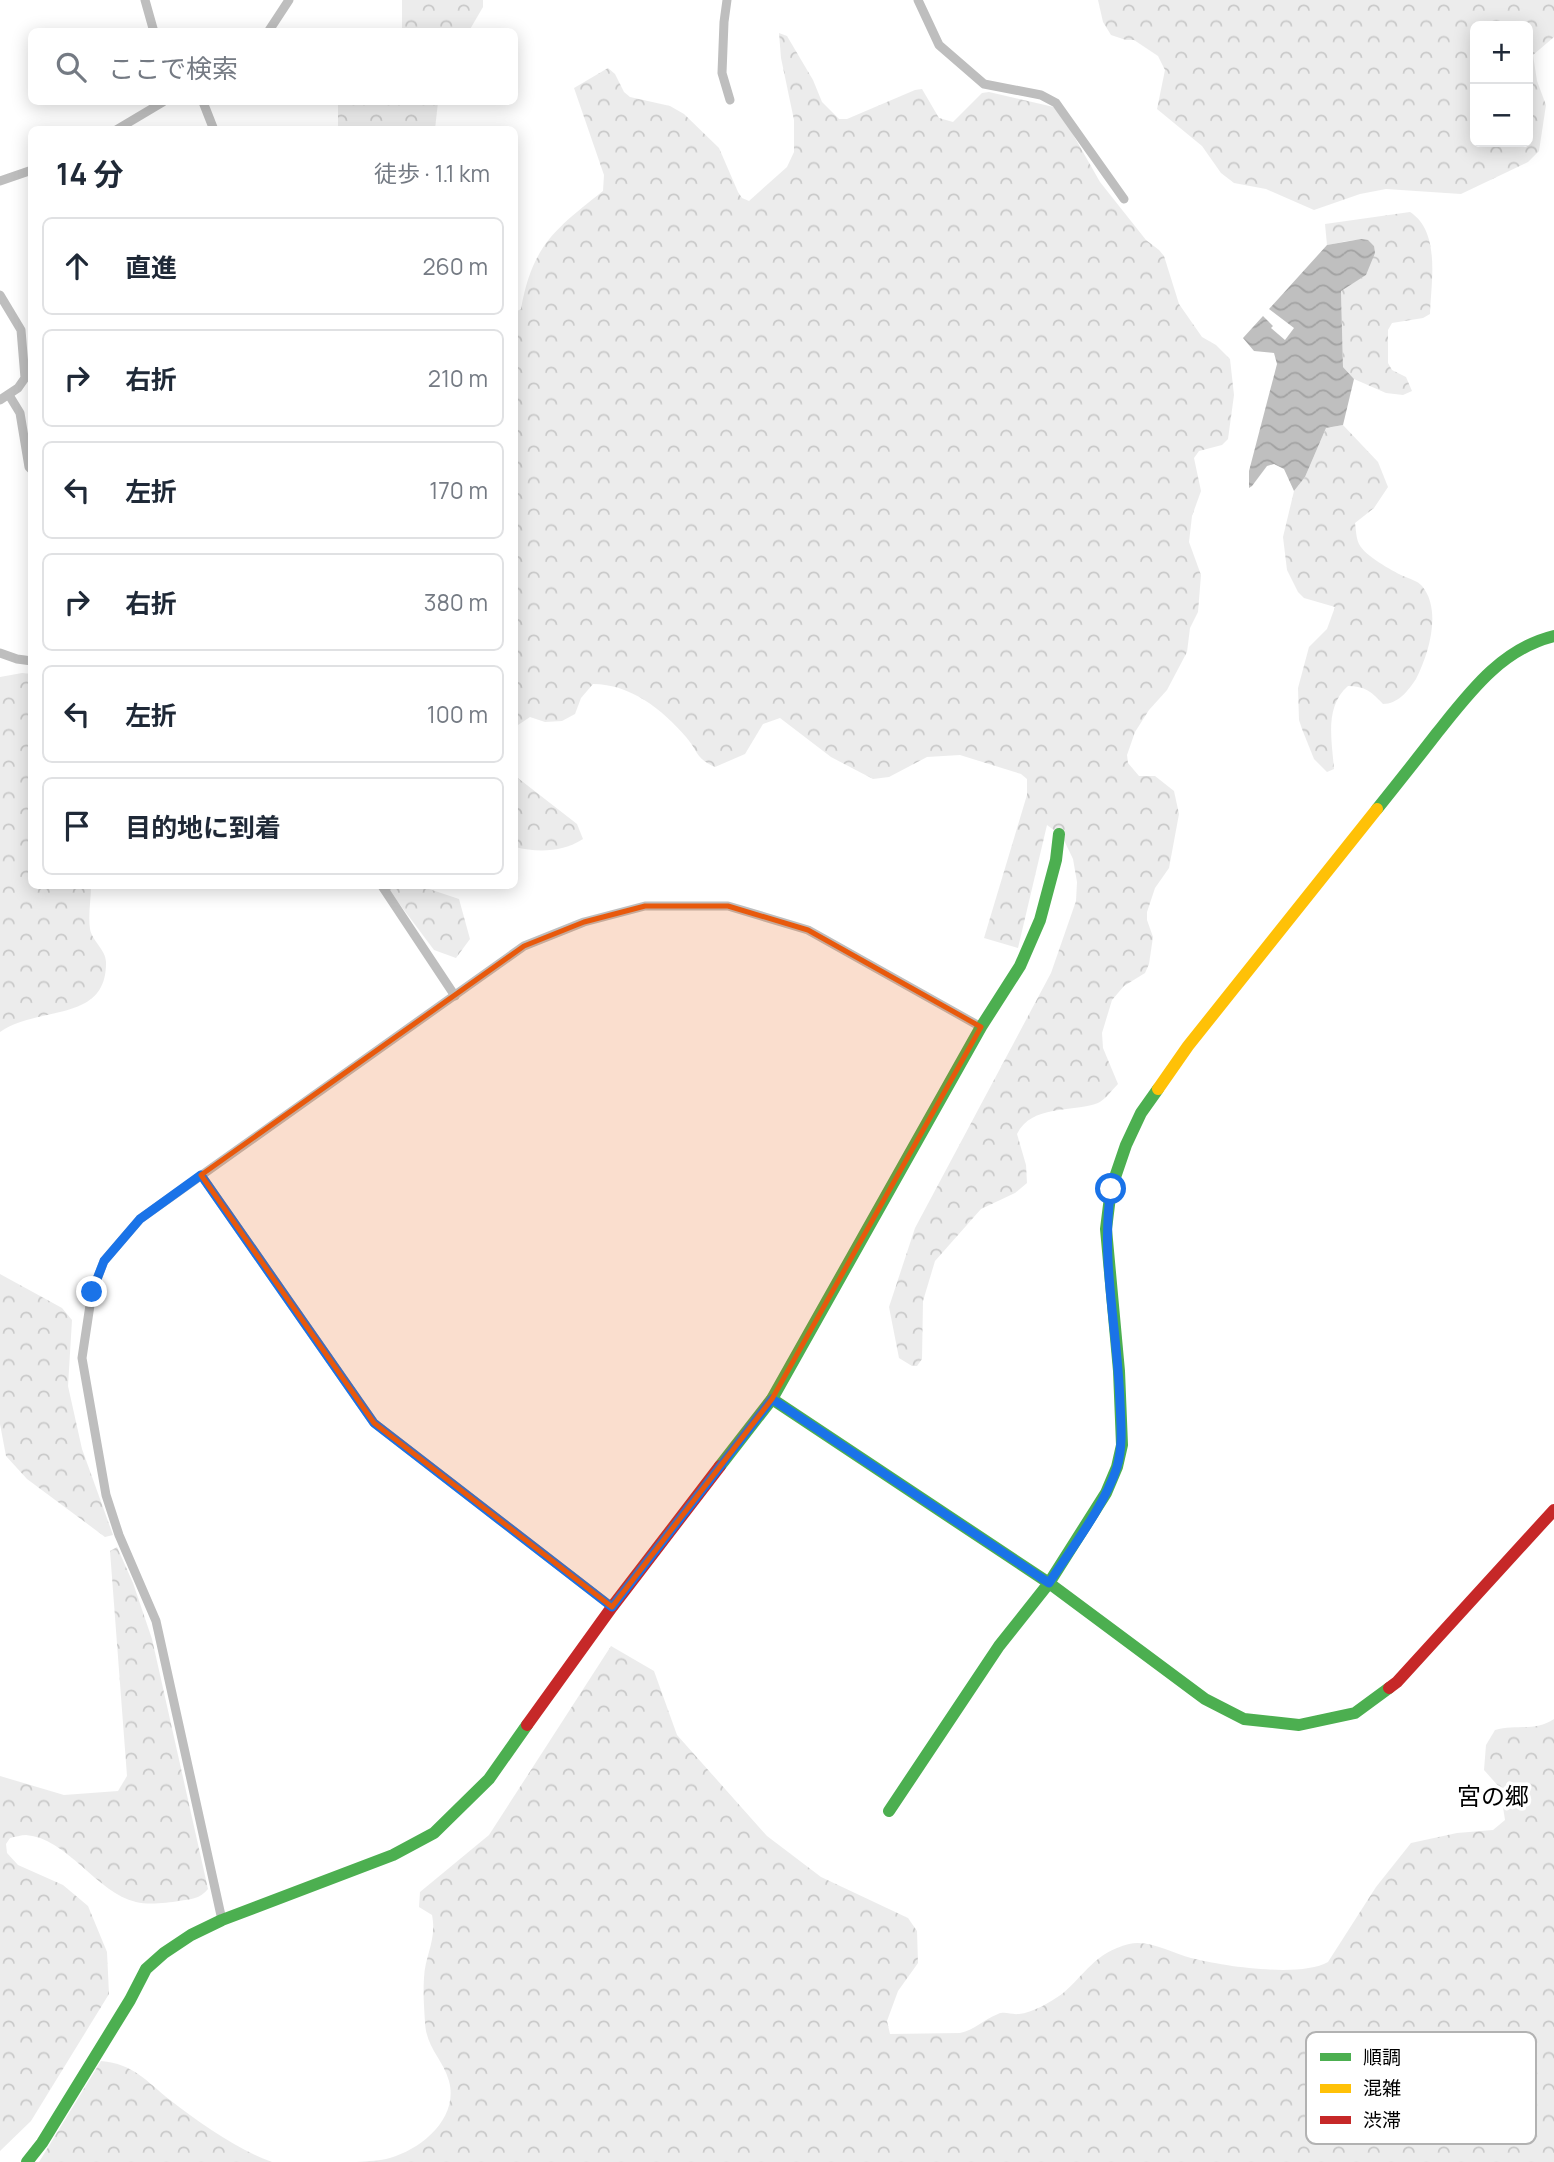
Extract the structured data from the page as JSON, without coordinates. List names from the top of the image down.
{
  "districts": ["宮の郷"],
  "legend": ["順調", "混雑", "渋滞"],
  "page": {
    "map_buttons": ["+", "−"],
    "search": "ここで検索",
    "heading": ["14 分", "徒歩 · 1.1 km"],
    "list": [
      ["直進", "260 m"],
      ["右折", "210 m"],
      ["左折", "170 m"],
      ["右折", "380 m"],
      ["左折", "100 m"],
      "目的地に到着"
    ]
  }
}
